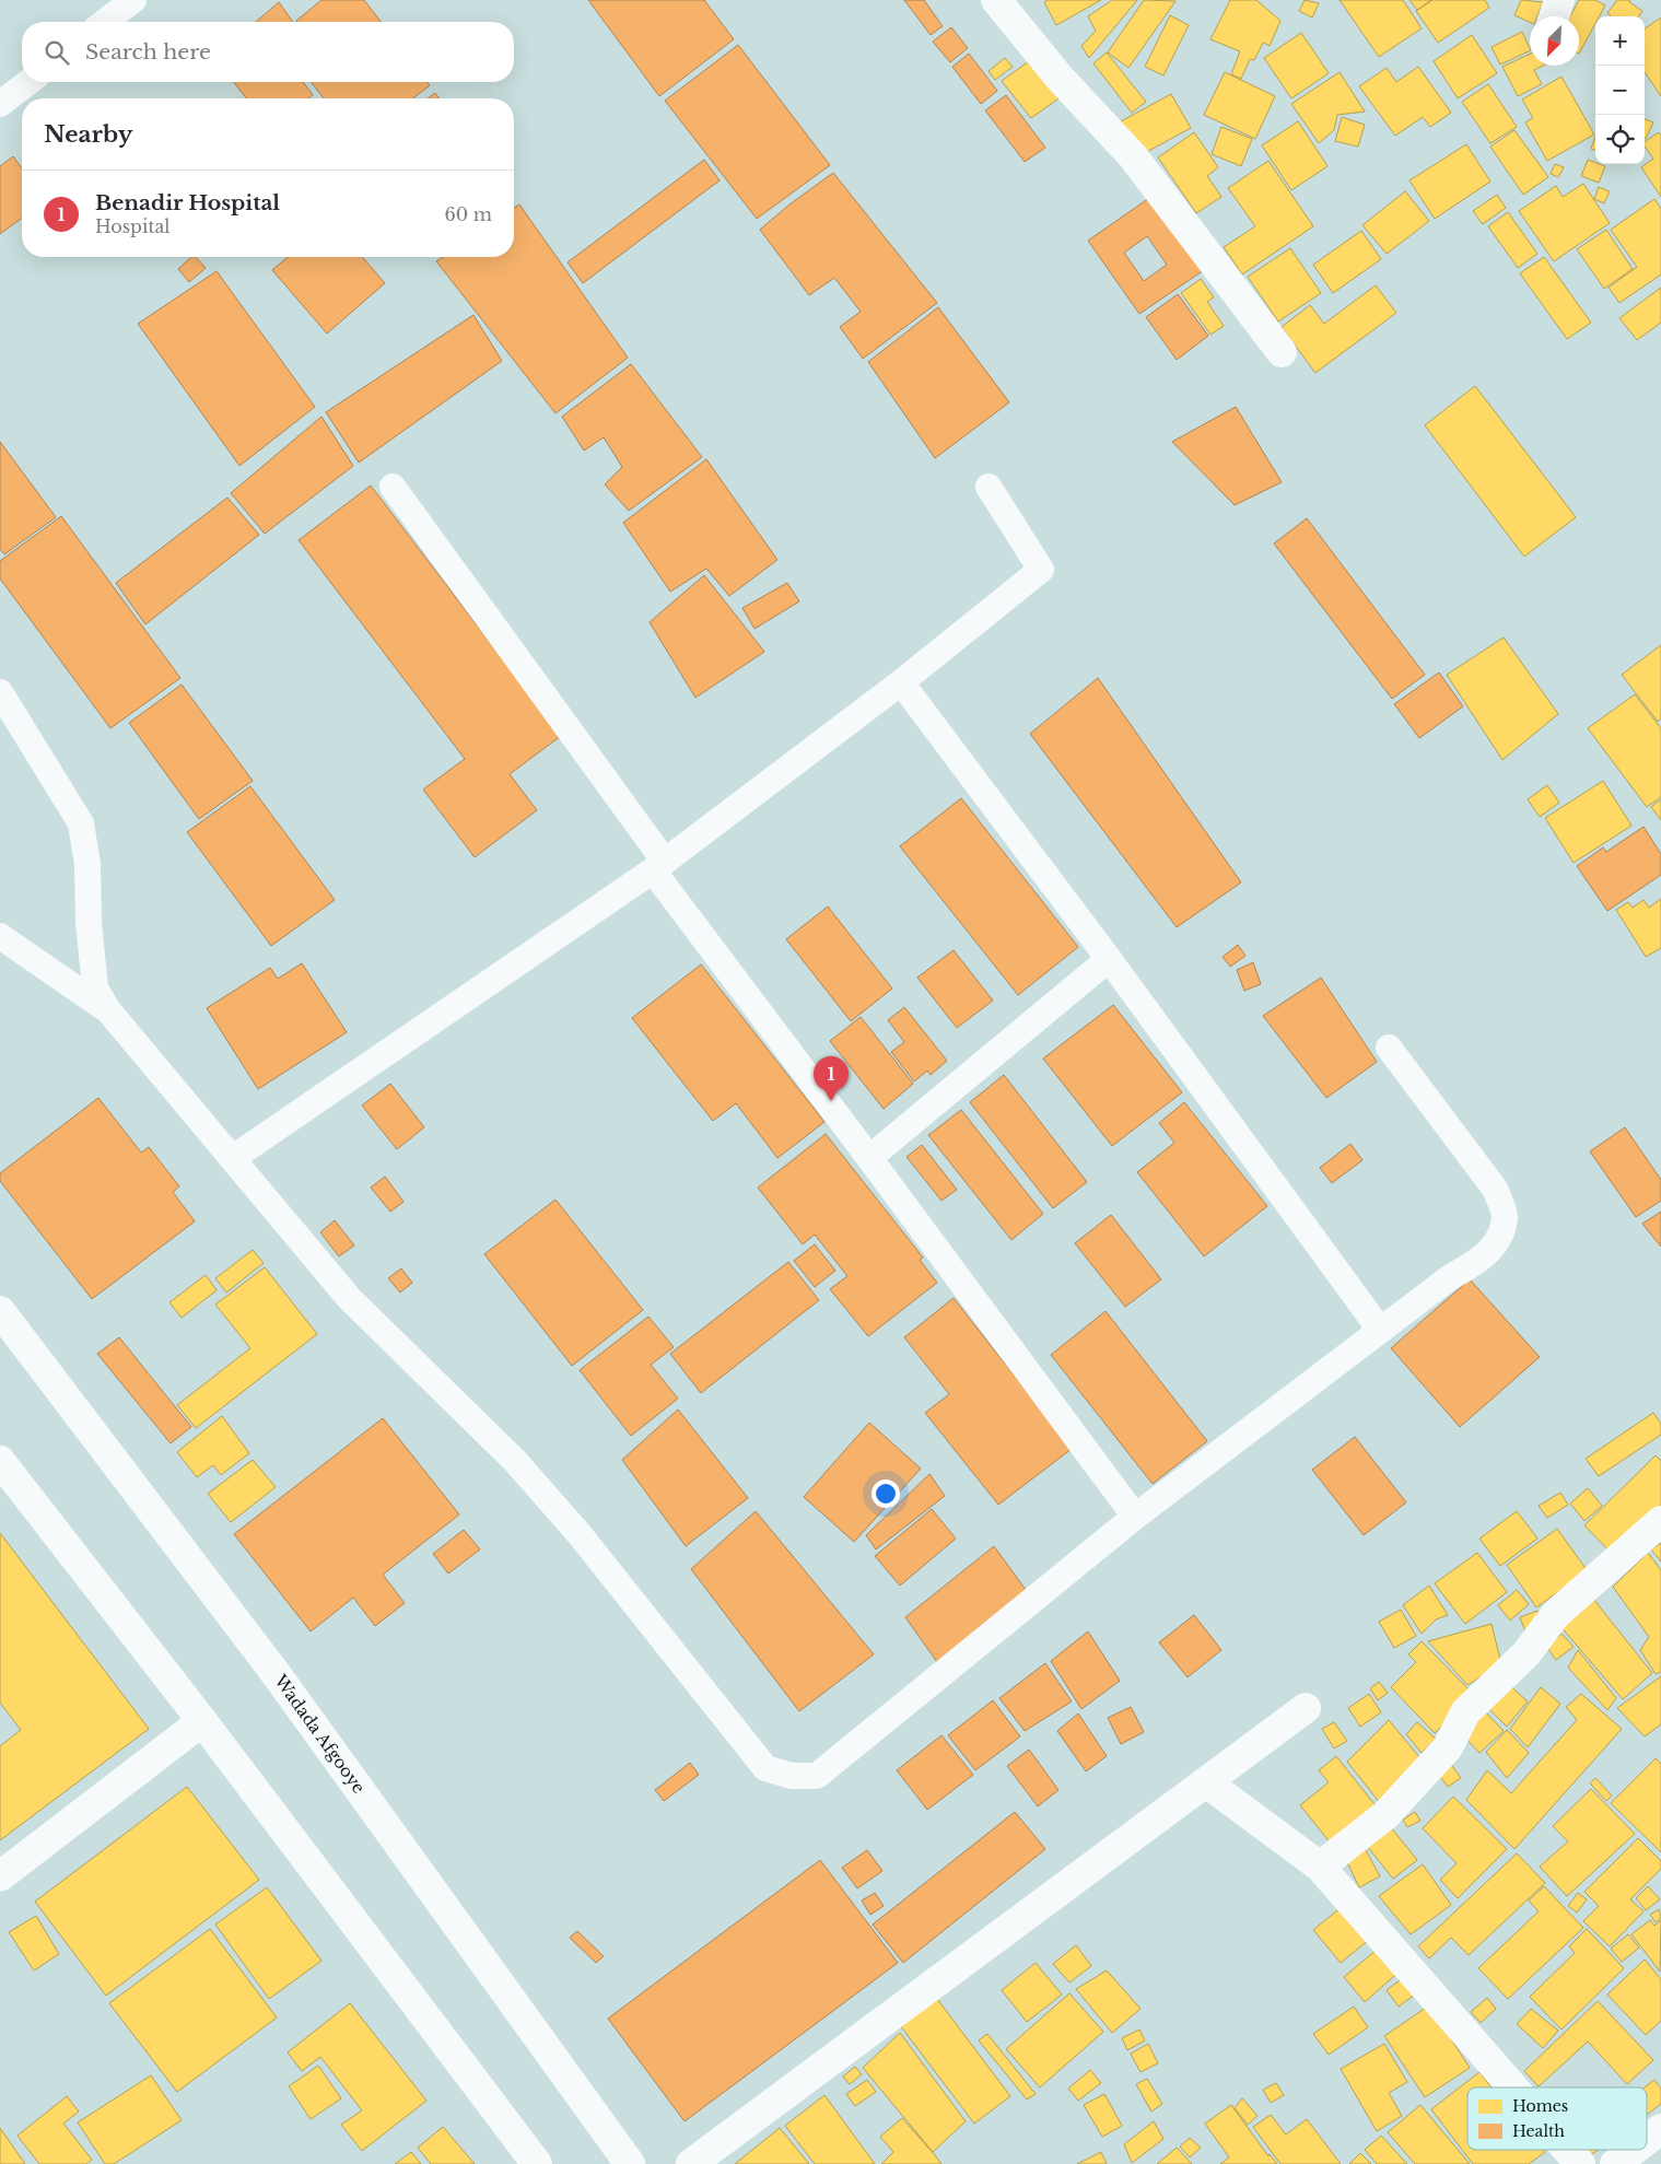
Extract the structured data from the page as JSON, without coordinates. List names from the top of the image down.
{
  "streets": {
    "main road": ["Wadada Afgooye"]
  },
  "legend": ["Homes", "Health"],
  "north": "bottom left",
  "page": {
    "map_buttons": ["+", "−"],
    "search": "Search here",
    "heading": "Nearby",
    "list": [
      {
        "mark": "1",
        "name": "Benadir Hospital",
        "note": "Hospital",
        "value": "60 m"
      }
    ],
    "pins": "1"
  }
}
